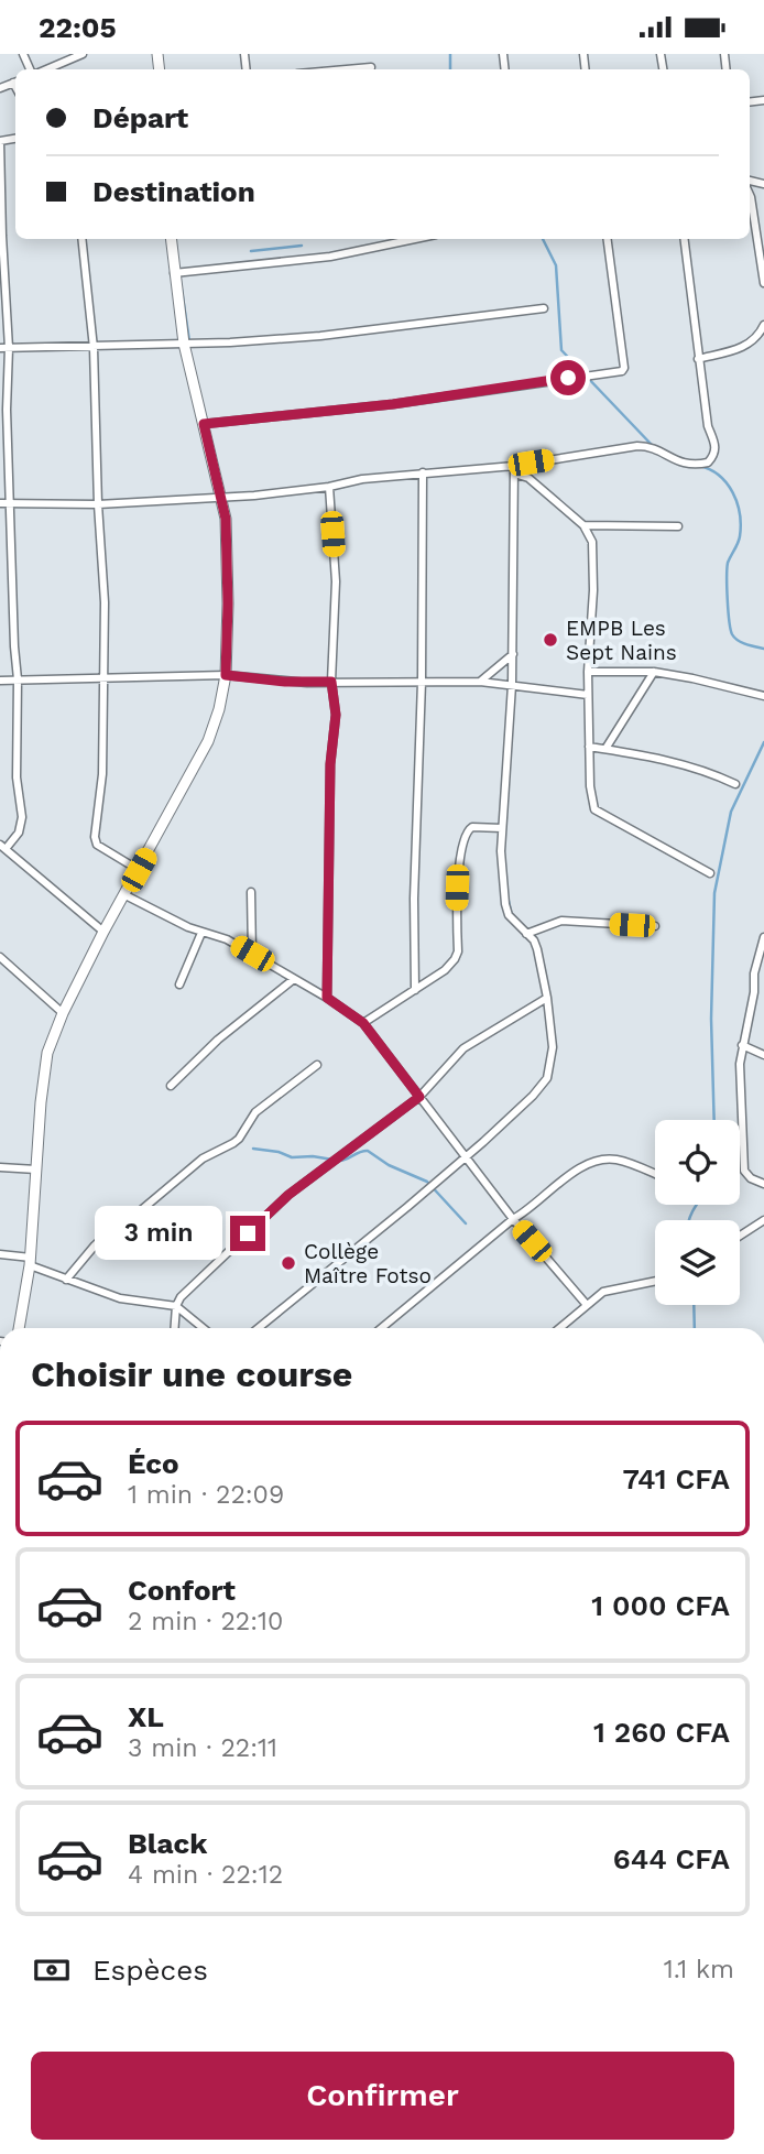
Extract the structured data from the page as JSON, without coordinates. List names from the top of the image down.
{
  "places": ["EMPB Les Sept Nains", "Collège Maître Fotso"],
  "page": {
    "status": "22:05",
    "banner": ["Départ", "Destination"],
    "bubble": "3 min",
    "heading": "Choisir une course",
    "list": [
      {
        "name": "Éco",
        "note": "1 min · 22:09",
        "value": "741 CFA"
      },
      {
        "name": "Confort",
        "note": "2 min · 22:10",
        "value": "1 000 CFA"
      },
      {
        "name": "XL",
        "note": "3 min · 22:11",
        "value": "1 260 CFA"
      },
      {
        "name": "Black",
        "note": "4 min · 22:12",
        "value": "644 CFA"
      }
    ],
    "pay": ["Espèces", "1.1 km"],
    "buttons": "Confirmer"
  }
}
